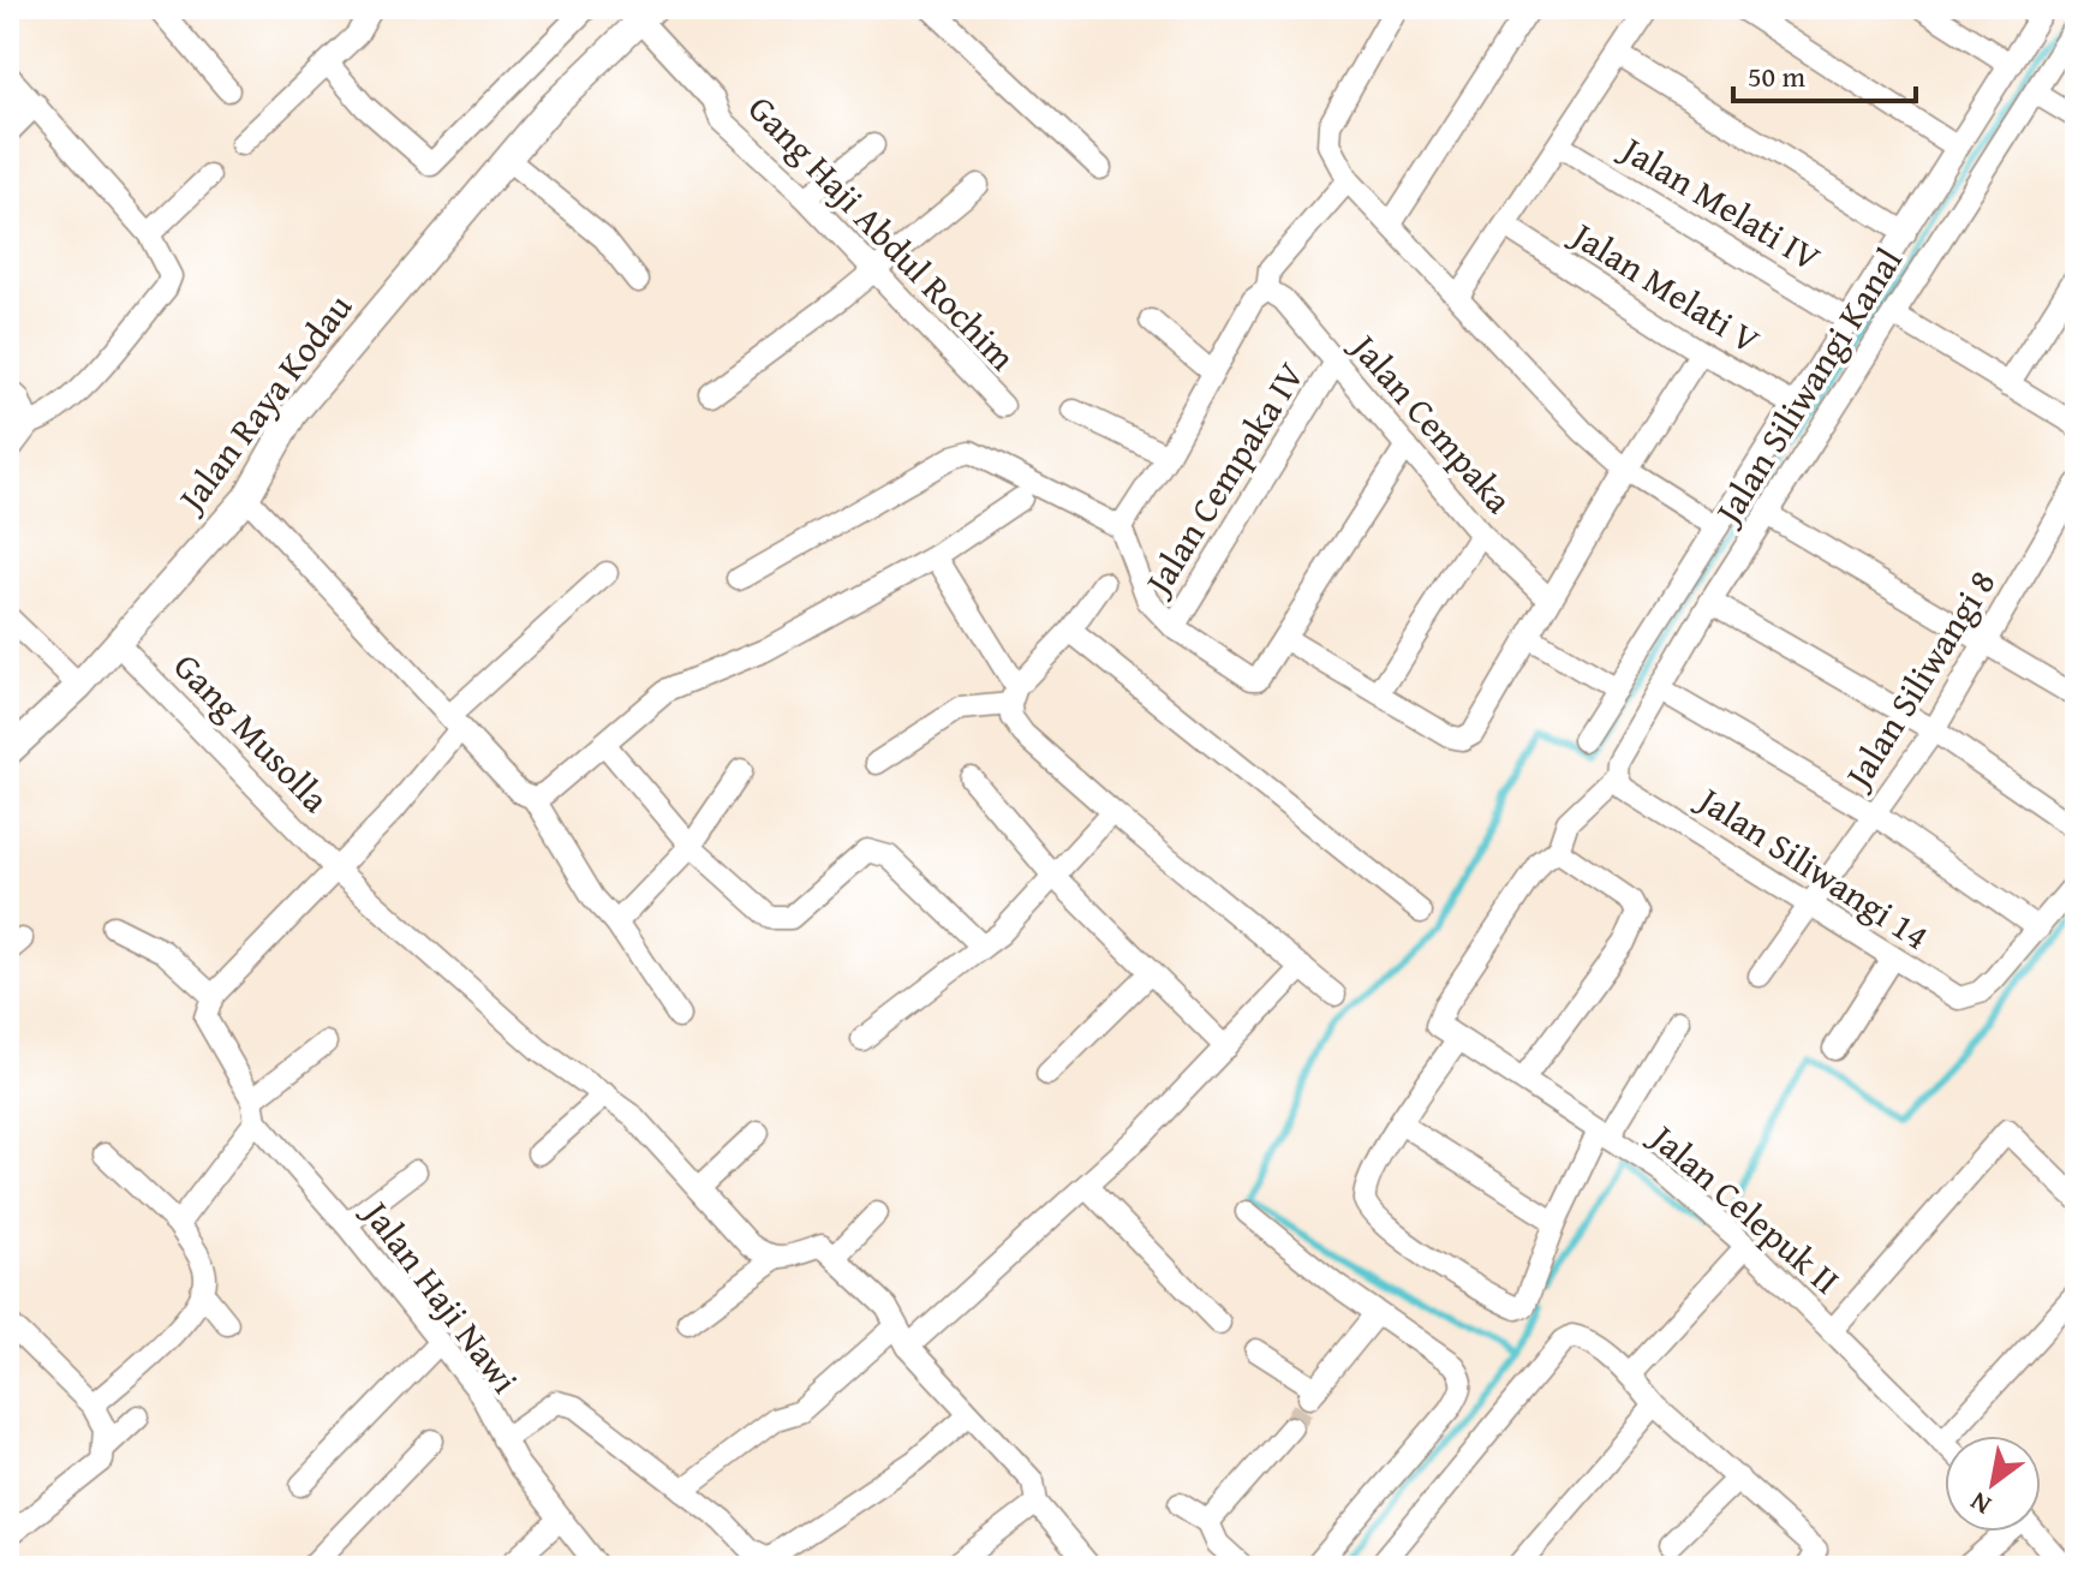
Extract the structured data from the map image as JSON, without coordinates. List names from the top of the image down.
{
  "streets": {
    "street": [
      "Jalan Melati IV",
      "Gang Haji Abdul Rochim",
      "Jalan Melati V",
      "Jalan Siliwangi Kanal",
      "Jalan Raya Kodau",
      "Jalan Cempaka",
      "Jalan Cempaka IV",
      "Jalan Siliwangi 8",
      "Gang Musolla",
      "Jalan Siliwangi 14",
      "Jalan Celepuk II",
      "Jalan Haji Nawi"
    ]
  },
  "crossings": [
    ["Gang Haji Abdul Rochim", "Jalan Raya Kodau"],
    ["Jalan Siliwangi Kanal", "Jalan Siliwangi 14"],
    ["Jalan Raya Kodau", "Gang Musolla"],
    ["Jalan Cempaka", "Jalan Cempaka IV"],
    ["Jalan Siliwangi 8", "Jalan Siliwangi 14"]
  ],
  "scale_bar": "50 m",
  "north": "bottom left"
}
